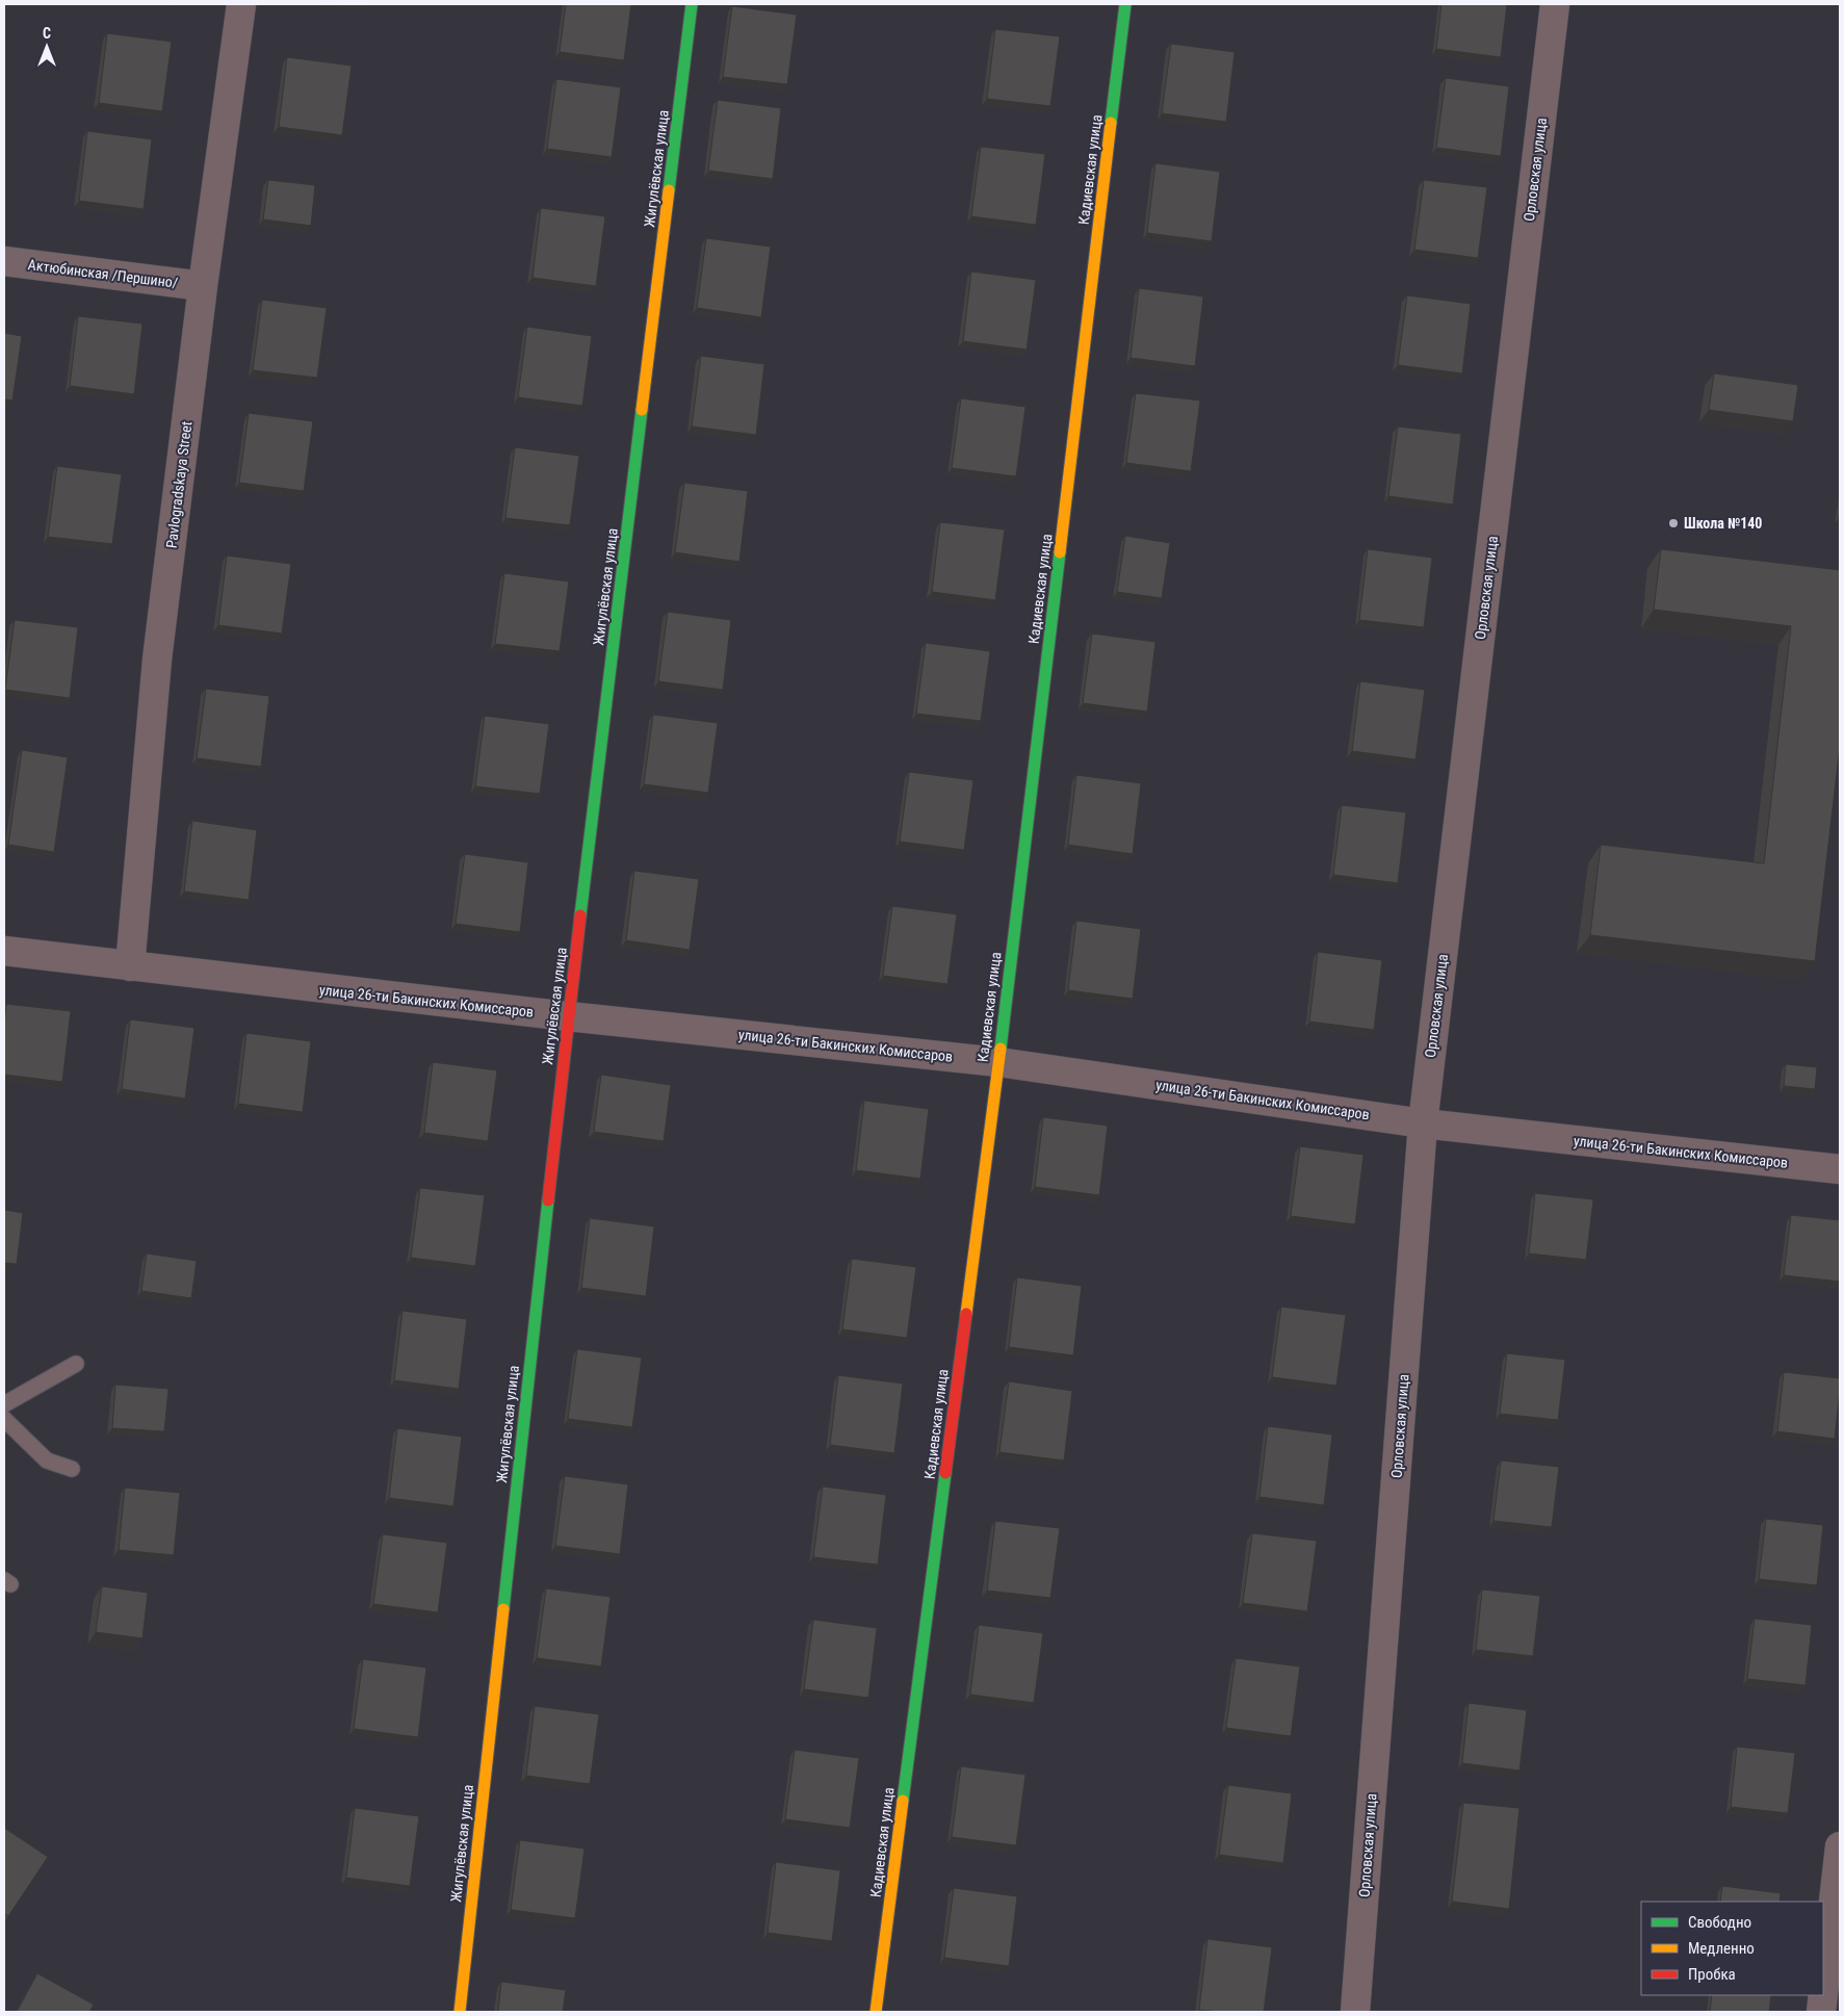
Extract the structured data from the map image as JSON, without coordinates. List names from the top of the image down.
{
  "streets": {
    "street": [
      "Жигулёвская улица",
      "Кадиевская улица",
      "Орловская улица",
      "Актюбинская /Першино/",
      "Pavlogradskaya Street",
      "улица 26-ти Бакинских Комиссаров"
    ]
  },
  "crossings": [
    ["Жигулёвская улица", "улица 26-ти Бакинских Комиссаров"],
    ["Кадиевская улица", "улица 26-ти Бакинских Комиссаров"],
    ["Орловская улица", "улица 26-ти Бакинских Комиссаров"],
    ["Актюбинская /Першино/", "Pavlogradskaya Street"],
    ["Pavlogradskaya Street", "улица 26-ти Бакинских Комиссаров"]
  ],
  "places": ["Школа №140"],
  "legend": ["Свободно", "Медленно", "Пробка"],
  "north": "top"
}
